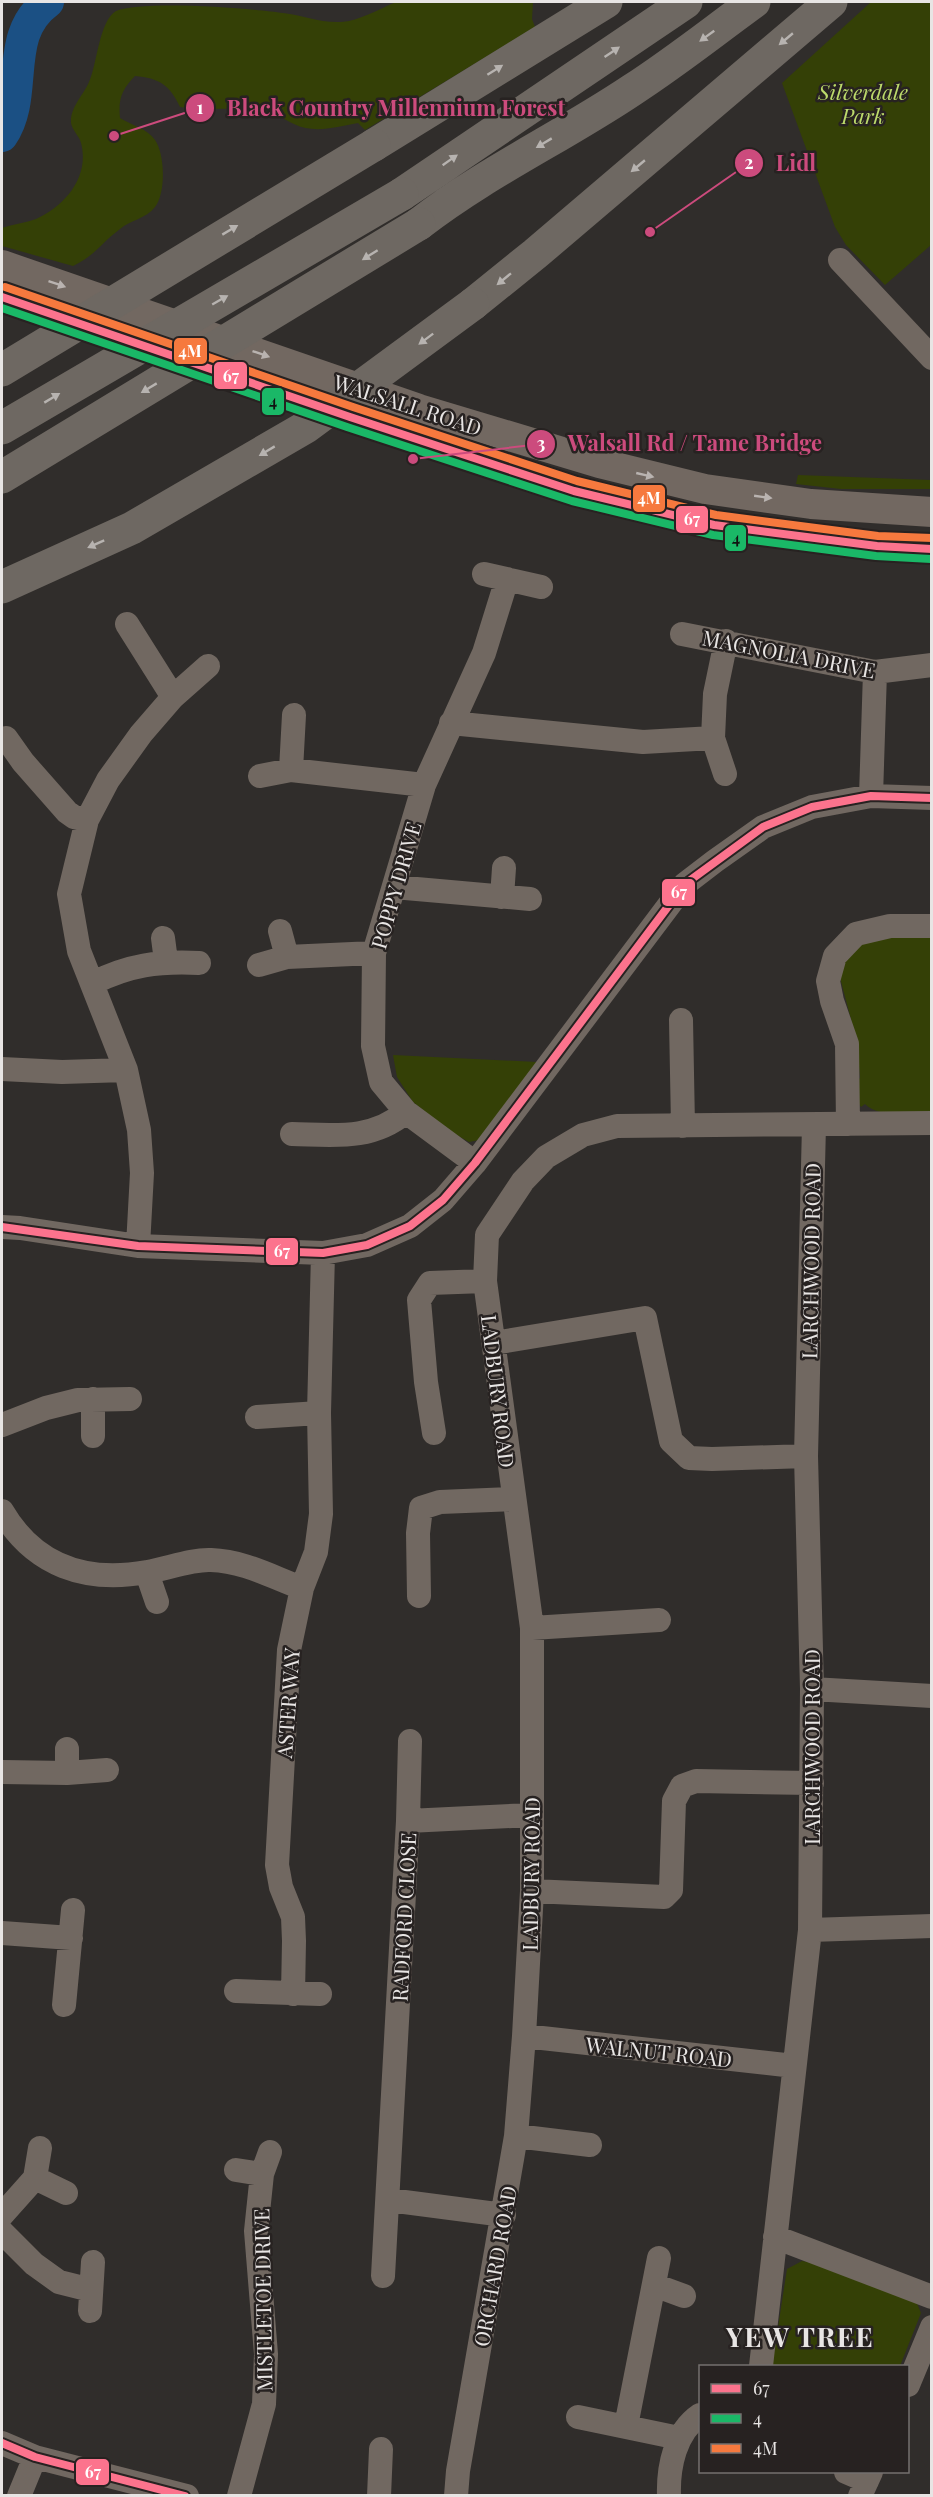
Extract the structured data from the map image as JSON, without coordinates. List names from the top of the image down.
{
  "streets": {
    "main road": ["WALSALL ROAD"],
    "street": [
      "MAGNOLIA DRIVE",
      "POPPY DRIVE",
      "LARCHWOOD ROAD",
      "LADBURY ROAD",
      "ASTER WAY",
      "RADFORD CLOSE",
      "WALNUT ROAD",
      "ORCHARD ROAD",
      "MISTLETOE DRIVE"
    ]
  },
  "crossings": [
    ["LARCHWOOD ROAD", "LADBURY ROAD"],
    ["LARCHWOOD ROAD", "WALNUT ROAD"],
    ["LADBURY ROAD", "RADFORD CLOSE"],
    ["LADBURY ROAD", "WALNUT ROAD"],
    ["LADBURY ROAD", "ORCHARD ROAD"],
    ["WALNUT ROAD", "ORCHARD ROAD"]
  ],
  "districts": ["YEW TREE"],
  "parks": ["Silverdale Park"],
  "places": ["Black Country Millennium Forest", "Lidl", "Walsall Rd / Tame Bridge"],
  "lines": ["transit line 4M", "transit line 67", "transit line 4"],
  "legend": ["67", "4", "4M"]
}
